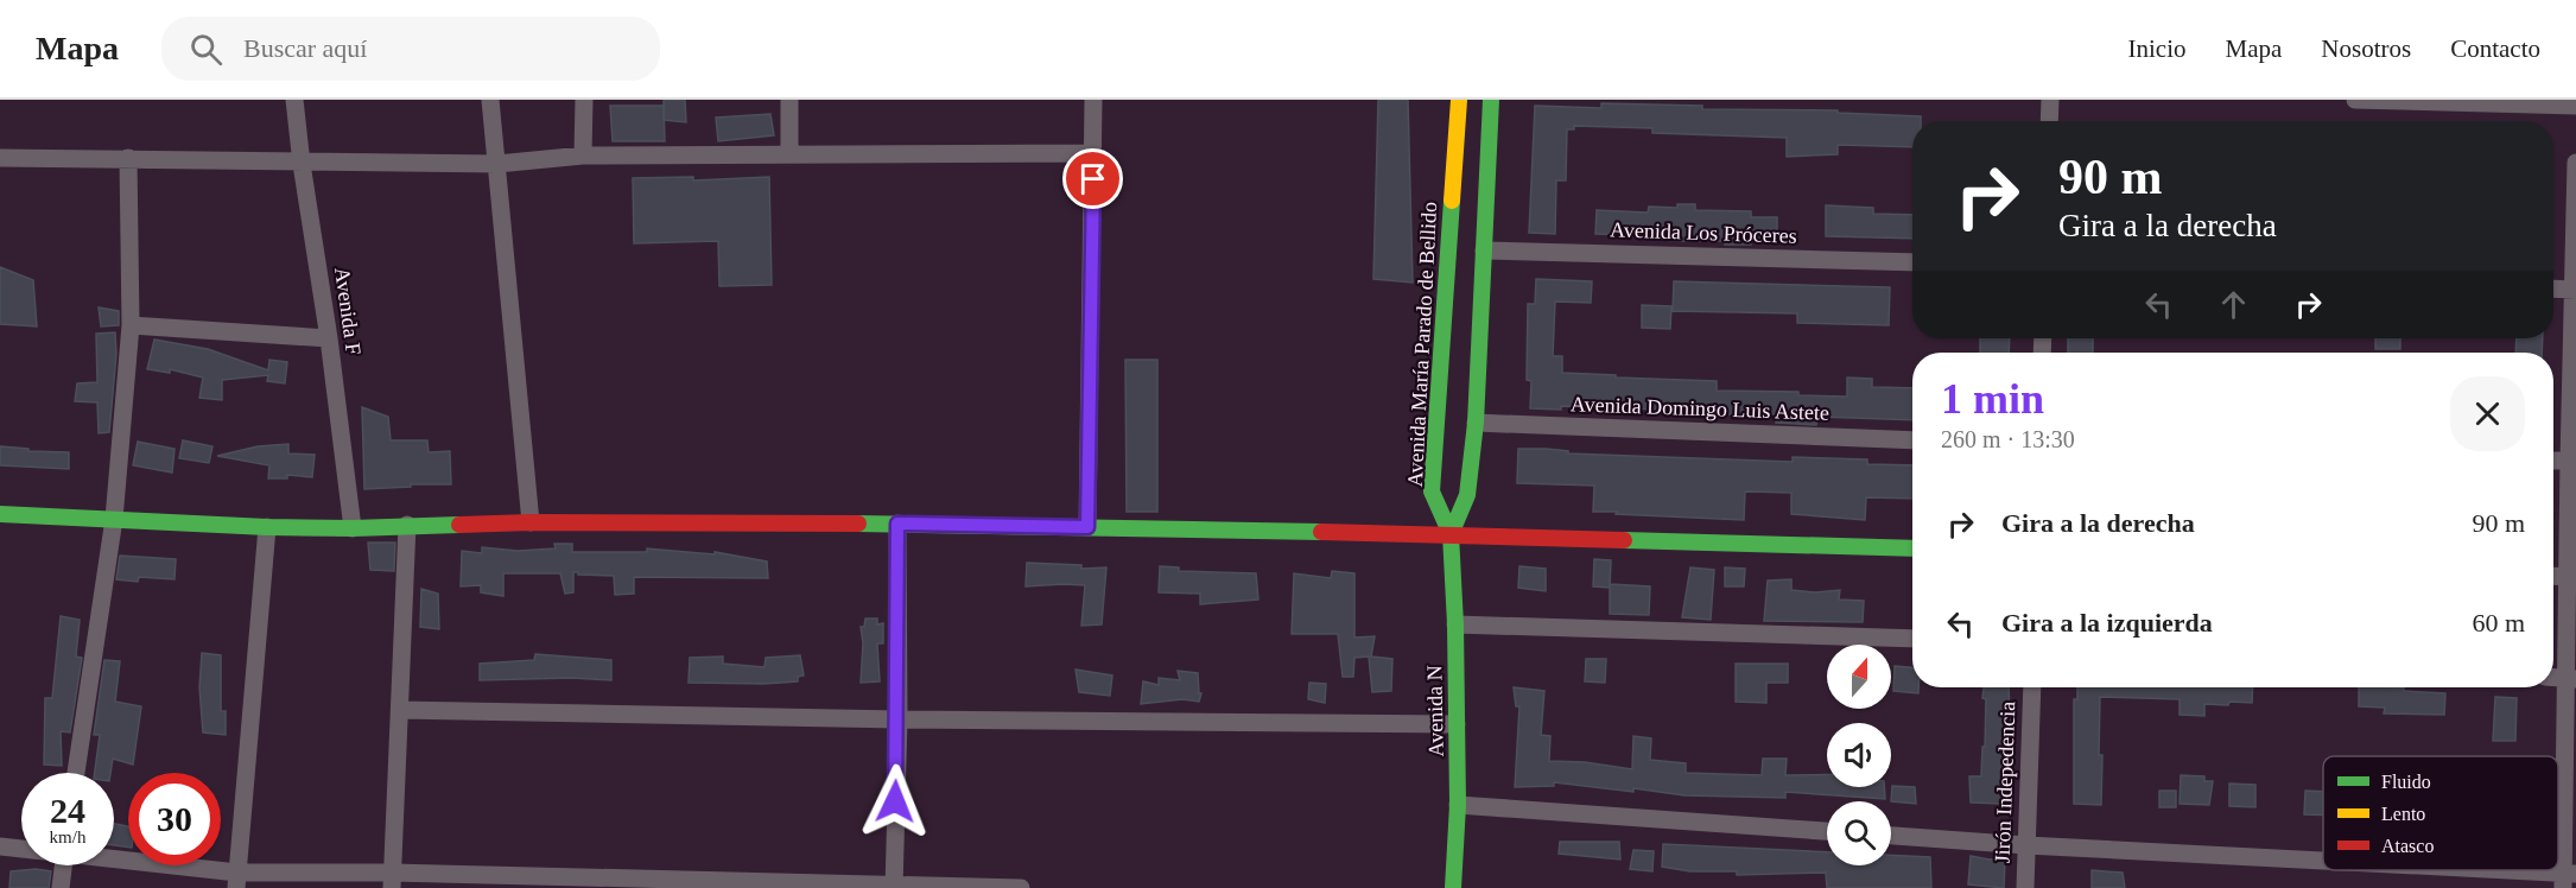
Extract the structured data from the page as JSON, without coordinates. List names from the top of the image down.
{
  "streets": {
    "street": [
      "Avenida Los Próceres",
      "Avenida F",
      "Avenida María Parado de Bellido",
      "Avenida Domingo Luis Astete",
      "Avenida N",
      "Jirón Indepedencia"
    ]
  },
  "crossings": [
    ["Avenida María Parado de Bellido", "Avenida N"]
  ],
  "legend": ["Fluido", "Lento", "Atasco"],
  "north": "top",
  "page": {
    "header": "Mapa",
    "search": "Buscar aquí",
    "nav": [
      "Inicio",
      "Mapa",
      "Nosotros",
      "Contacto"
    ],
    "turn": ["90 m", "Gira a la derecha"],
    "heading": ["1 min", "260 m · 13:30"],
    "list": [
      {
        "name": "Gira a la derecha",
        "value": "90 m"
      },
      {
        "name": "Gira a la izquierda",
        "value": "60 m"
      }
    ],
    "speed": "24 km/h",
    "limit": "30"
  }
}
